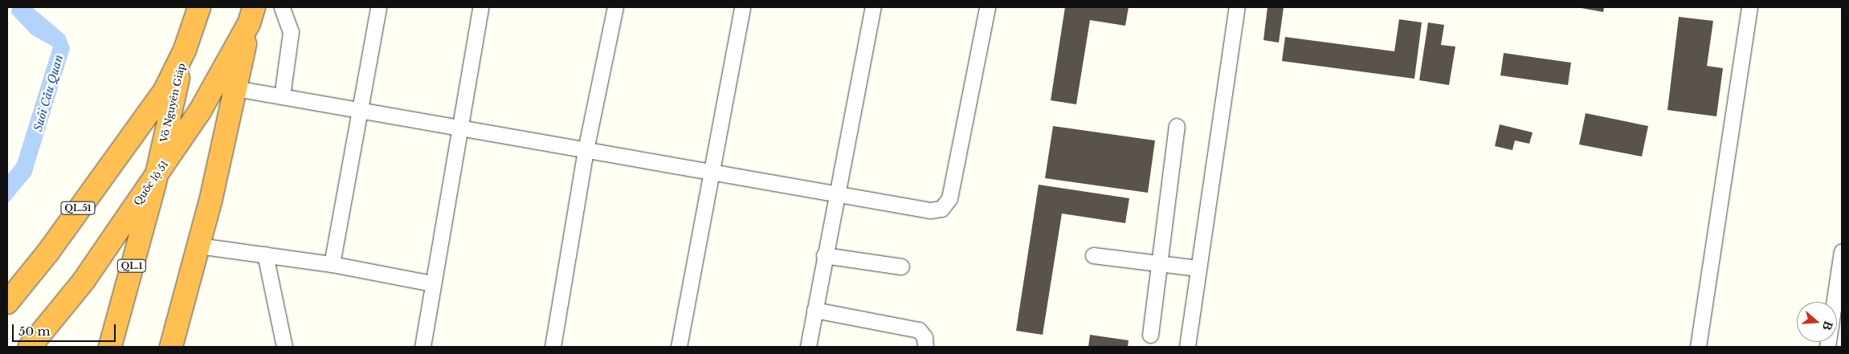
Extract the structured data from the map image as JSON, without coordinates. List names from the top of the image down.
{
  "streets": {
    "highway": [
      "Võ Nguyên Giáp",
      "Quốc lộ 51",
      "QL.51",
      "QL.1"
    ]
  },
  "crossings": [
    ["Võ Nguyên Giáp", "Quốc lộ 51"],
    ["Võ Nguyên Giáp", "QL.51"],
    ["Võ Nguyên Giáp", "QL.1"],
    ["QL.51", "QL.1"]
  ],
  "water": ["Suối Cầu Quan"],
  "scale_bar": "50 m",
  "north": "right"
}
